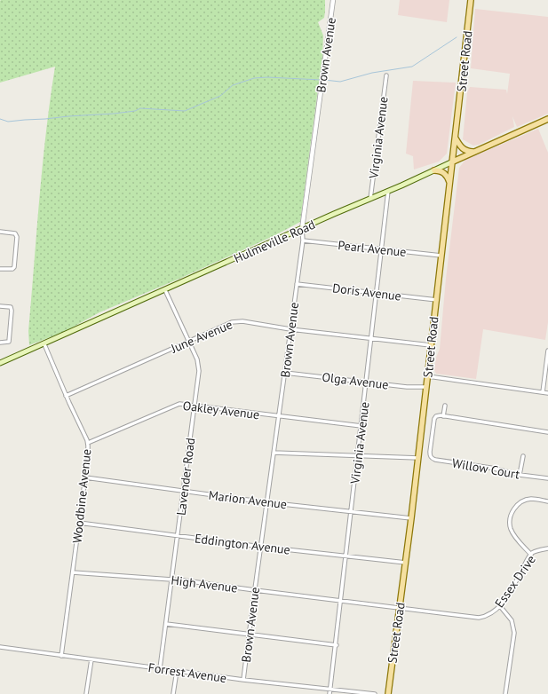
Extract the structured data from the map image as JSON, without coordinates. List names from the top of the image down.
{
  "streets": {
    "main road": ["Street Road", "Hulmeville Road"],
    "street": [
      "Brown Avenue",
      "Virginia Avenue",
      "Pearl Avenue",
      "Doris Avenue",
      "June Avenue",
      "Olga Avenue",
      "Oakley Avenue",
      "Willow Court",
      "Lavender Road",
      "Woodbine Avenue",
      "Marion Avenue",
      "Eddington Avenue",
      "Essex Drive",
      "High Avenue",
      "Forrest Avenue"
    ]
  },
  "crossings": [
    ["Brown Avenue", "Hulmeville Road"],
    ["Brown Avenue", "Pearl Avenue"],
    ["Brown Avenue", "Doris Avenue"],
    ["Brown Avenue", "June Avenue"],
    ["Brown Avenue", "Olga Avenue"],
    ["Brown Avenue", "Oakley Avenue"],
    ["Brown Avenue", "Marion Avenue"],
    ["Brown Avenue", "Eddington Avenue"],
    ["Brown Avenue", "High Avenue"],
    ["Brown Avenue", "Forrest Avenue"],
    ["Street Road", "Hulmeville Road"],
    ["Street Road", "Pearl Avenue"],
    ["Street Road", "Doris Avenue"],
    ["Street Road", "June Avenue"],
    ["Street Road", "Olga Avenue"],
    ["Street Road", "Marion Avenue"],
    ["Street Road", "Eddington Avenue"],
    ["Street Road", "Essex Drive"],
    ["Street Road", "High Avenue"],
    ["Virginia Avenue", "Hulmeville Road"],
    ["Virginia Avenue", "Pearl Avenue"],
    ["Virginia Avenue", "Doris Avenue"],
    ["Virginia Avenue", "June Avenue"],
    ["Virginia Avenue", "Olga Avenue"],
    ["Virginia Avenue", "Oakley Avenue"],
    ["Virginia Avenue", "Marion Avenue"],
    ["Virginia Avenue", "Eddington Avenue"],
    ["Virginia Avenue", "High Avenue"],
    ["Virginia Avenue", "Forrest Avenue"],
    ["Hulmeville Road", "Lavender Road"],
    ["Hulmeville Road", "Woodbine Avenue"],
    ["June Avenue", "Lavender Road"],
    ["June Avenue", "Woodbine Avenue"],
    ["Oakley Avenue", "Lavender Road"],
    ["Oakley Avenue", "Woodbine Avenue"],
    ["Lavender Road", "Marion Avenue"],
    ["Lavender Road", "Eddington Avenue"],
    ["Lavender Road", "High Avenue"],
    ["Lavender Road", "Forrest Avenue"],
    ["Woodbine Avenue", "Marion Avenue"],
    ["Woodbine Avenue", "Eddington Avenue"],
    ["Woodbine Avenue", "High Avenue"],
    ["Woodbine Avenue", "Forrest Avenue"],
    ["Essex Drive", "High Avenue"]
  ]
}
